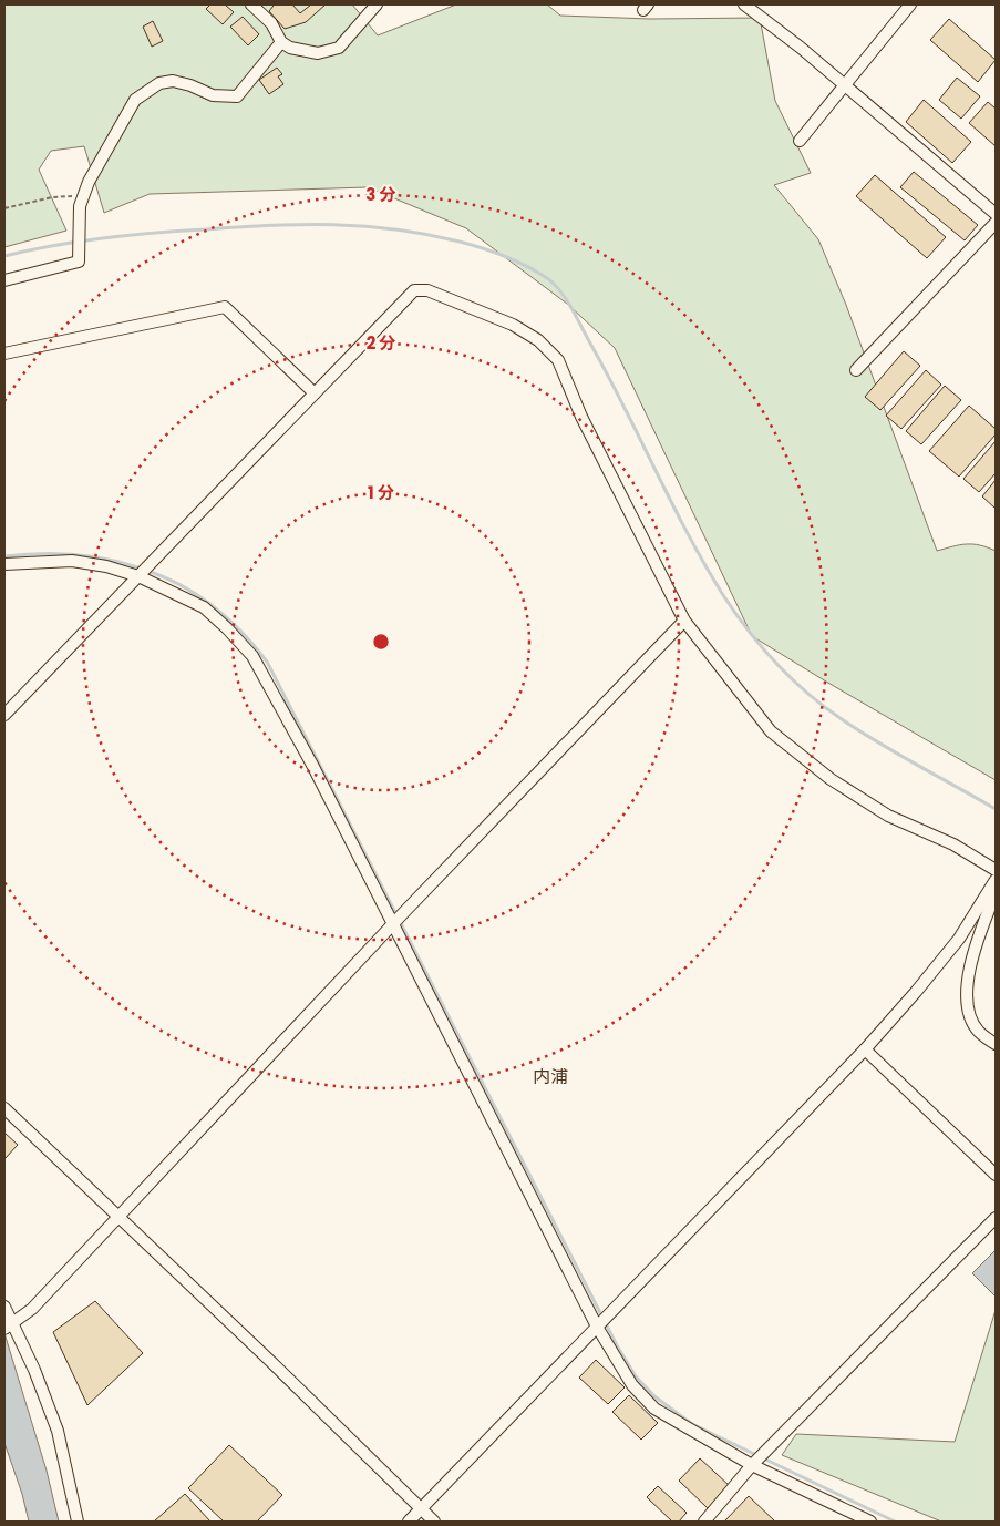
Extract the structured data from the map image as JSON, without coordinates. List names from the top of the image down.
{
  "districts": ["内浦"],
  "rings": ["3 分", "2 分", "1 分"]
}
